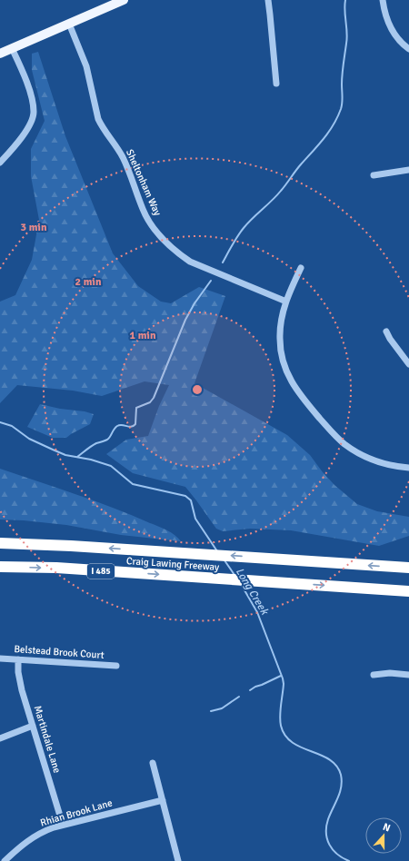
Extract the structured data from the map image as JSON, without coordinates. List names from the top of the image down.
{
  "streets": {
    "highway": ["Craig Lawing Freeway", "I 485"],
    "street": [
      "Sheltonham Way",
      "Belstead Brook Court",
      "Martindale Lane",
      "Rhian Brook Lane"
    ]
  },
  "crossings": [
    ["Belstead Brook Court", "Martindale Lane"],
    ["Martindale Lane", "Rhian Brook Lane"]
  ],
  "water": ["Long Creek"],
  "north": "top",
  "rings": ["3 min", "2 min", "1 min"]
}
